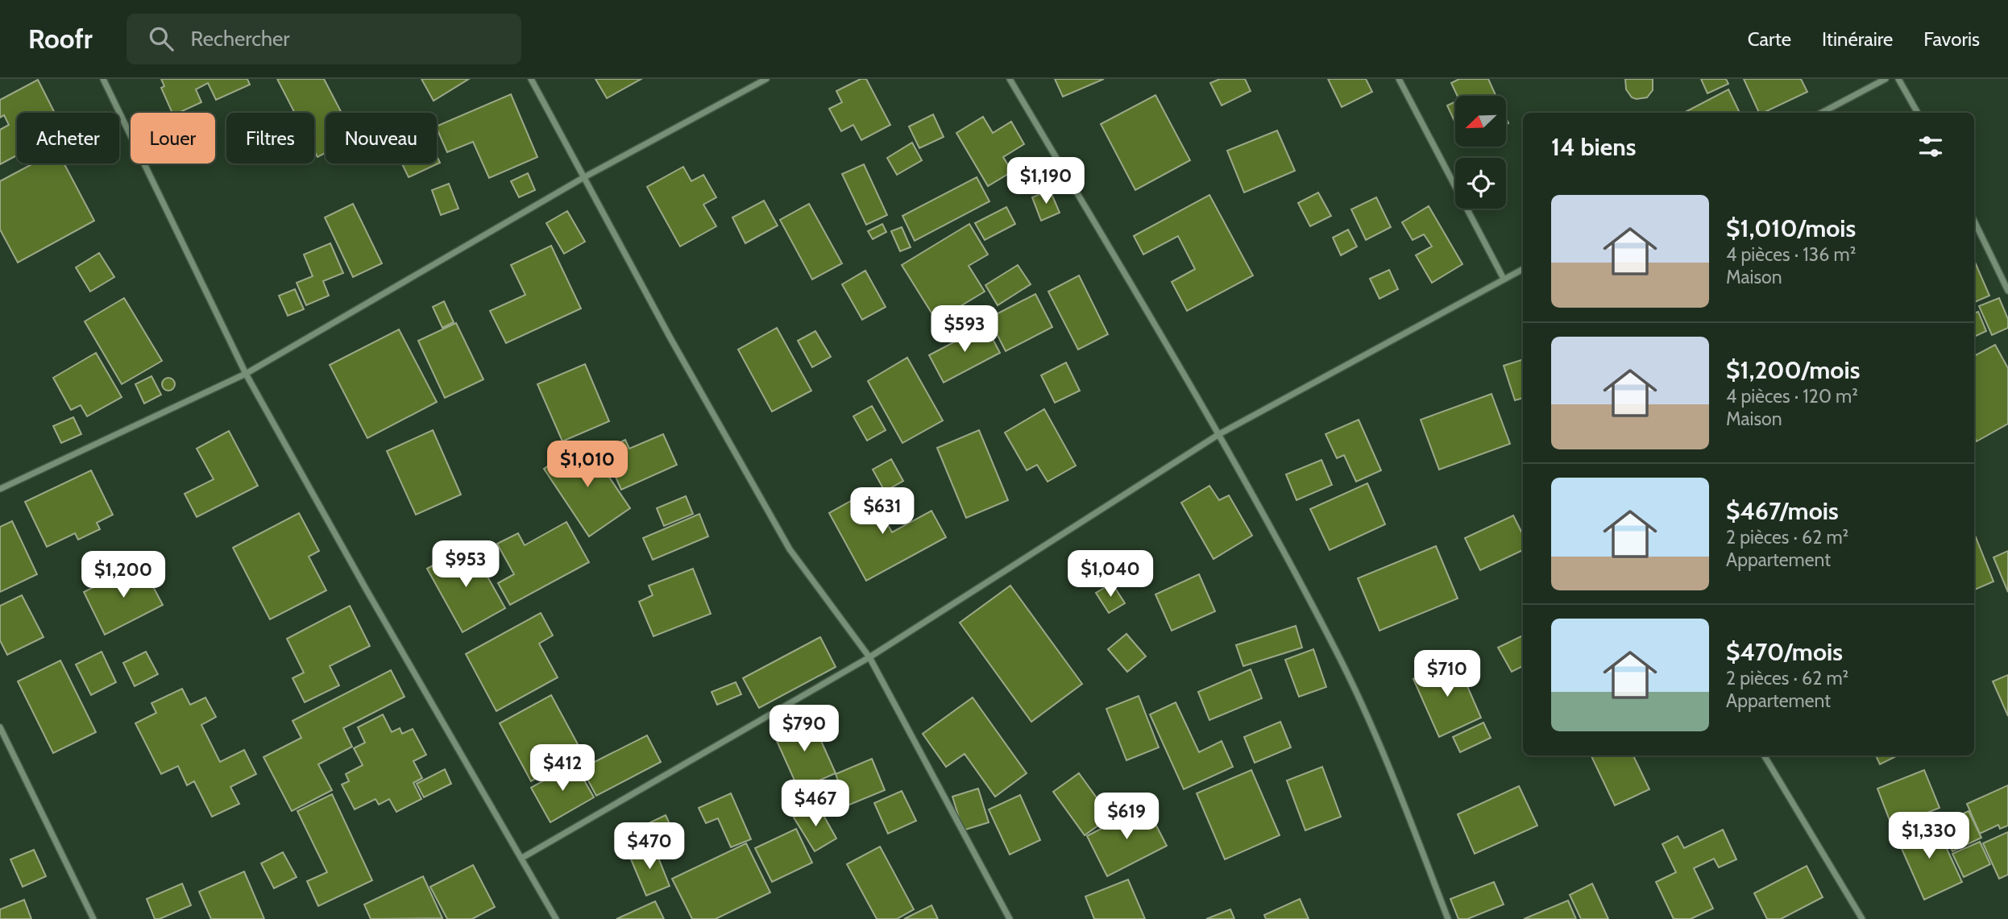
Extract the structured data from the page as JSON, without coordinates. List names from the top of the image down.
{
  "north": "bottom left",
  "page": {
    "header": "Roofr",
    "search": "Rechercher",
    "nav": ["Carte", "Itinéraire", "Favoris"],
    "chip": [
      "Acheter",
      "Louer",
      "Filtres",
      "Nouveau"
    ],
    "heading": "14 biens",
    "price": [
      "$1,190",
      "$593",
      "$1,010",
      "$631",
      "$953",
      "$1,040",
      "$1,200",
      "$710",
      "$790",
      "$412",
      "$467",
      "$619",
      "$1,330",
      "$470"
    ],
    "list": [
      {
        "name": "$1,010/mois",
        "note": "4 pièces · 136 m² · Maison"
      },
      {
        "name": "$1,200/mois",
        "note": "4 pièces · 120 m² · Maison"
      },
      {
        "name": "$467/mois",
        "note": "2 pièces · 62 m² · Appartement"
      },
      {
        "name": "$470/mois",
        "note": "2 pièces · 62 m² · Appartement"
      }
    ]
  }
}
